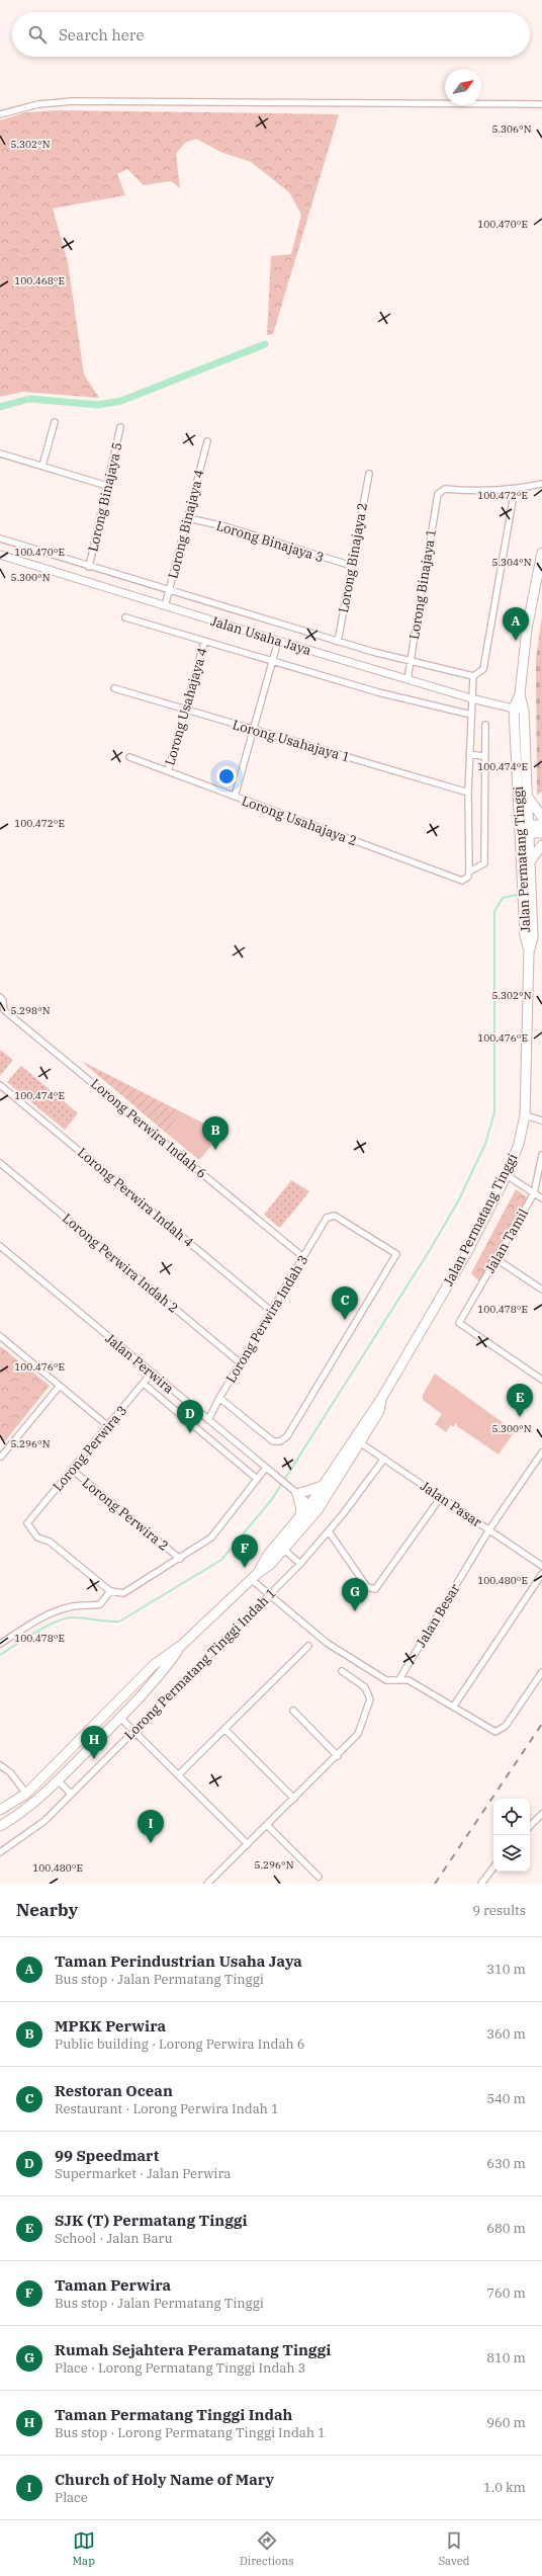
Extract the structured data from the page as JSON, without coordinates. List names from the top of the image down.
{
  "streets": {
    "main road": ["Jalan Permatang Tinggi"],
    "street": [
      "Lorong Binajaya 5",
      "Lorong Binajaya 4",
      "Lorong Binajaya 3",
      "Lorong Binajaya 2",
      "Lorong Binajaya 1",
      "Jalan Usaha Jaya",
      "Lorong Usahajaya 4",
      "Lorong Usahajaya 1",
      "Lorong Usahajaya 2",
      "Lorong Perwira Indah 6",
      "Lorong Perwira Indah 4",
      "Jalan Tamil",
      "Lorong Perwira Indah 2",
      "Lorong Perwira Indah 3",
      "Jalan Perwira",
      "Lorong Perwira 3",
      "Jalan Pasar",
      "Lorong Perwira 2",
      "Jalan Besar",
      "Lorong Permatang Tinggi Indah 1"
    ]
  },
  "crossings": [
    ["Lorong Binajaya 5", "Jalan Usaha Jaya"],
    ["Lorong Binajaya 4", "Lorong Binajaya 3"],
    ["Lorong Binajaya 4", "Jalan Usaha Jaya"],
    ["Lorong Binajaya 3", "Lorong Binajaya 2"],
    ["Lorong Binajaya 2", "Jalan Usaha Jaya"],
    ["Lorong Binajaya 1", "Jalan Usaha Jaya"],
    ["Jalan Usaha Jaya", "Lorong Usahajaya 4"],
    ["Jalan Usaha Jaya", "Jalan Permatang Tinggi"],
    ["Lorong Usahajaya 4", "Lorong Usahajaya 1"],
    ["Lorong Usahajaya 4", "Lorong Usahajaya 2"],
    ["Jalan Permatang Tinggi", "Jalan Perwira"],
    ["Jalan Permatang Tinggi", "Jalan Pasar"],
    ["Lorong Perwira Indah 6", "Lorong Perwira Indah 3"],
    ["Lorong Perwira Indah 4", "Lorong Perwira Indah 3"],
    ["Lorong Perwira Indah 2", "Lorong Perwira Indah 3"],
    ["Lorong Perwira Indah 3", "Jalan Perwira"],
    ["Jalan Perwira", "Lorong Perwira 3"],
    ["Lorong Perwira 3", "Lorong Perwira 2"],
    ["Jalan Pasar", "Jalan Besar"],
    ["Jalan Pasar", "Lorong Permatang Tinggi Indah 1"]
  ],
  "north": "top right",
  "page": {
    "search": "Search here",
    "pins": [
      "A",
      "B",
      "C",
      "E",
      "D",
      "F",
      "G",
      "H",
      "I"
    ],
    "heading": ["Nearby", "9 results"],
    "list": [
      {
        "mark": "A",
        "name": "Taman Perindustrian Usaha Jaya",
        "note": "Bus stop · Jalan Permatang Tinggi",
        "value": "310 m"
      },
      {
        "mark": "B",
        "name": "MPKK Perwira",
        "note": "Public building · Lorong Perwira Indah 6",
        "value": "360 m"
      },
      {
        "mark": "C",
        "name": "Restoran Ocean",
        "note": "Restaurant · Lorong Perwira Indah 1",
        "value": "540 m"
      },
      {
        "mark": "D",
        "name": "99 Speedmart",
        "note": "Supermarket · Jalan Perwira",
        "value": "630 m"
      },
      {
        "mark": "E",
        "name": "SJK (T) Permatang Tinggi",
        "note": "School · Jalan Baru",
        "value": "680 m"
      },
      {
        "mark": "F",
        "name": "Taman Perwira",
        "note": "Bus stop · Jalan Permatang Tinggi",
        "value": "760 m"
      },
      {
        "mark": "G",
        "name": "Rumah Sejahtera Peramatang Tinggi",
        "note": "Place · Lorong Permatang Tinggi Indah 3",
        "value": "810 m"
      },
      {
        "mark": "H",
        "name": "Taman Permatang Tinggi Indah",
        "note": "Bus stop · Lorong Permatang Tinggi Indah 1",
        "value": "960 m"
      },
      {
        "mark": "I",
        "name": "Church of Holy Name of Mary",
        "note": "Place",
        "value": "1.0 km"
      }
    ],
    "nav": ["Map", "Directions", "Saved"]
  },
  "coordinates": [
    "5.306°N",
    "5.302°N",
    "100.470°E",
    "100.468°E",
    "100.472°E",
    "5.304°N",
    "5.300°N",
    "100.474°E",
    "5.298°N",
    "100.476°E",
    "100.478°E",
    "5.296°N",
    "100.480°E"
  ]
}
